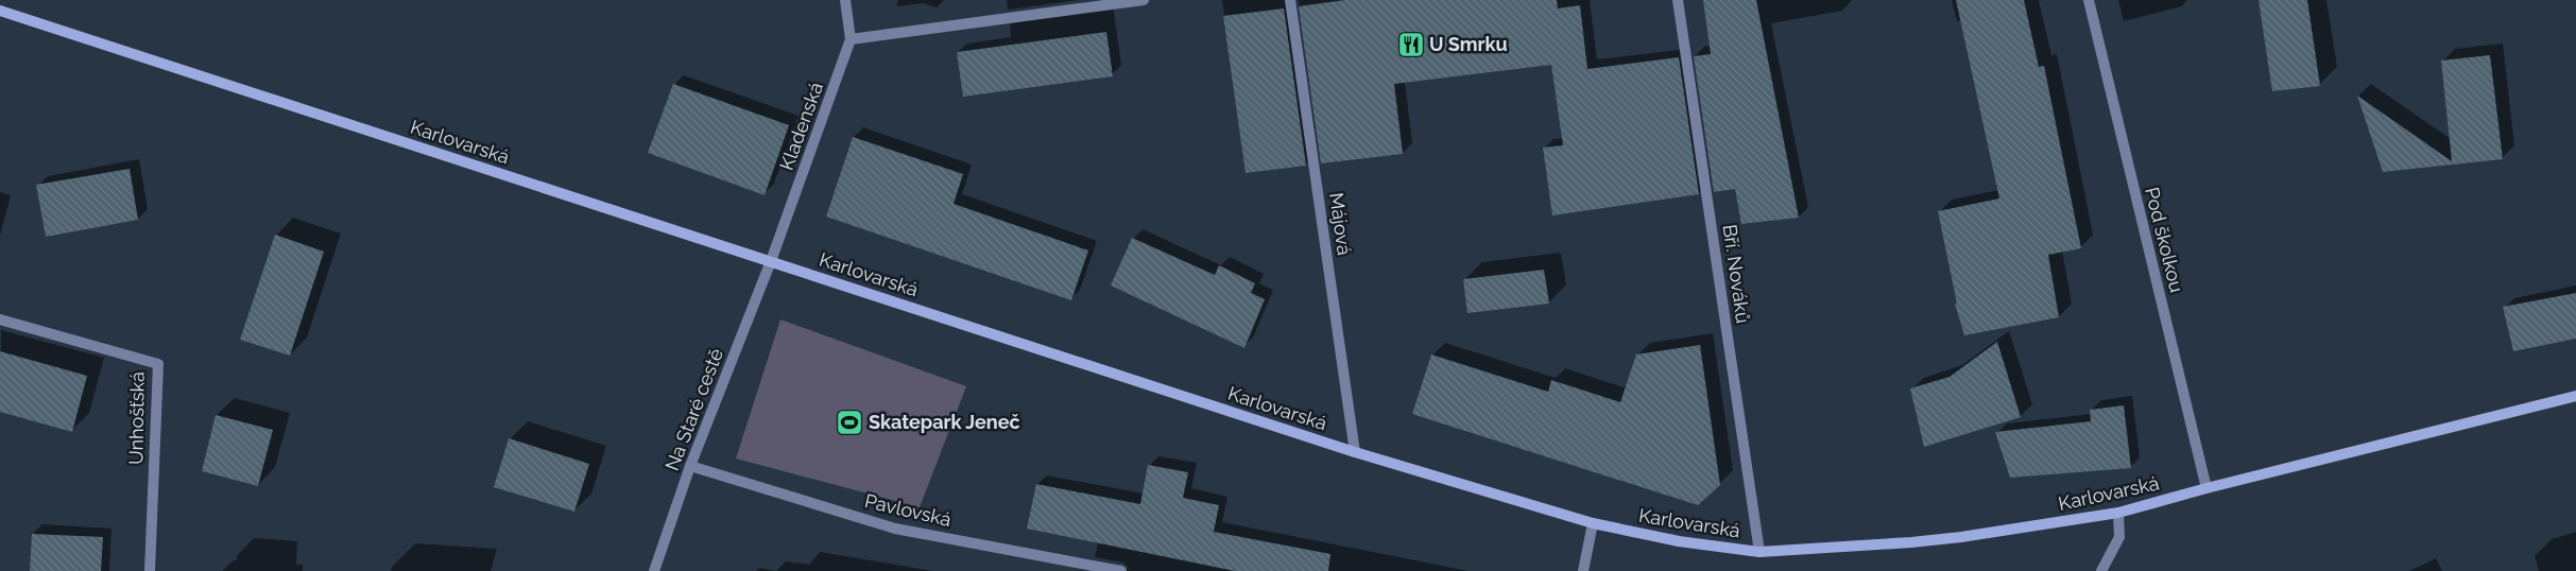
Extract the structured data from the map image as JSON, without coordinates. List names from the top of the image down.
{
  "streets": {
    "main road": ["Karlovarská"],
    "street": [
      "Kladenská",
      "Májová",
      "Pod školkou",
      "Bří. Nováků",
      "Na Staré cestě",
      "Unhošťská",
      "Pavlovská"
    ]
  },
  "crossings": [
    ["Kladenská", "Karlovarská"],
    ["Kladenská", "Na Staré cestě"],
    ["Karlovarská", "Májová"],
    ["Karlovarská", "Pod školkou"],
    ["Karlovarská", "Bří. Nováků"],
    ["Karlovarská", "Na Staré cestě"],
    ["Na Staré cestě", "Pavlovská"]
  ],
  "places": {
    "restaurant": ["U Smrku"],
    "sports": ["Skatepark Jeneč"]
  }
}
